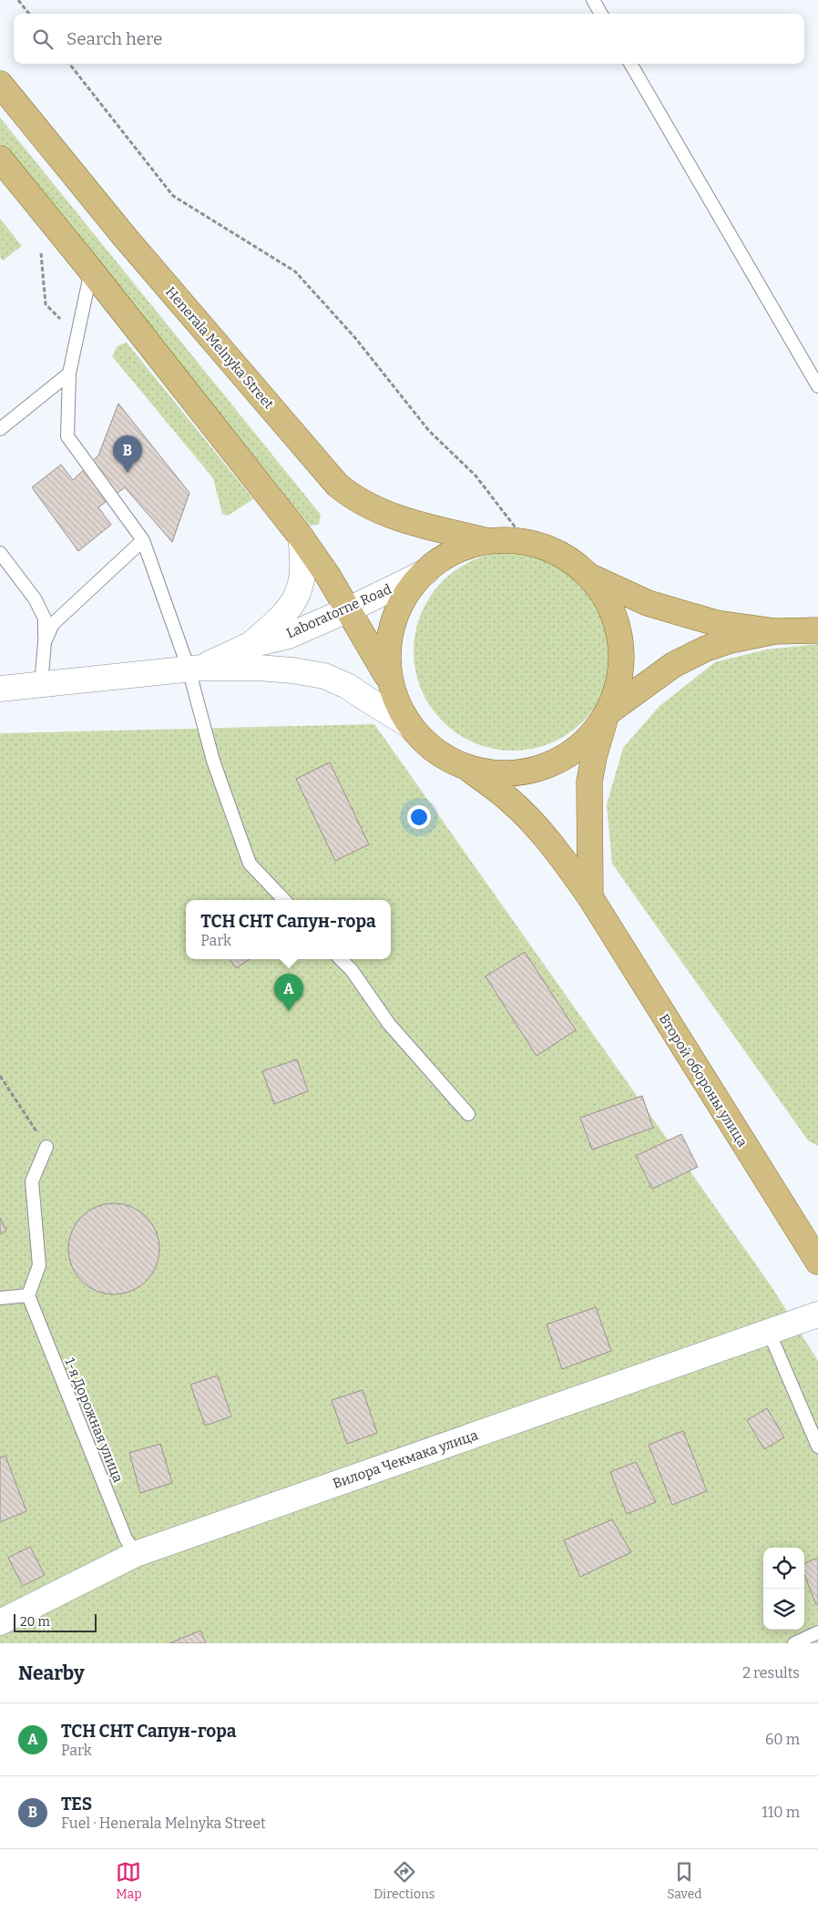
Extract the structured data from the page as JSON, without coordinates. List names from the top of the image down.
{
  "streets": {
    "main road": ["Henerala Melnyka Street", "Второй обороны улица"],
    "street": ["Laboratorne Road", "Вилора Чекмака улица"],
    "lane": ["1-я Дорожная улица"]
  },
  "crossings": [
    ["1-я Дорожная улица", "Вилора Чекмака улица"]
  ],
  "scale_bar": "20 m",
  "page": {
    "search": "Search here",
    "pins": ["B", "A"],
    "popup": ["ТСН СНТ Сапун-гора", "Park"],
    "scale": "20 m",
    "heading": ["Nearby", "2 results"],
    "list": [
      {
        "mark": "A",
        "name": "ТСН СНТ Сапун-гора",
        "note": "Park",
        "value": "60 m"
      },
      {
        "mark": "B",
        "name": "TES",
        "note": "Fuel · Henerala Melnyka Street",
        "value": "110 m"
      }
    ],
    "nav": ["Map", "Directions", "Saved"]
  }
}
